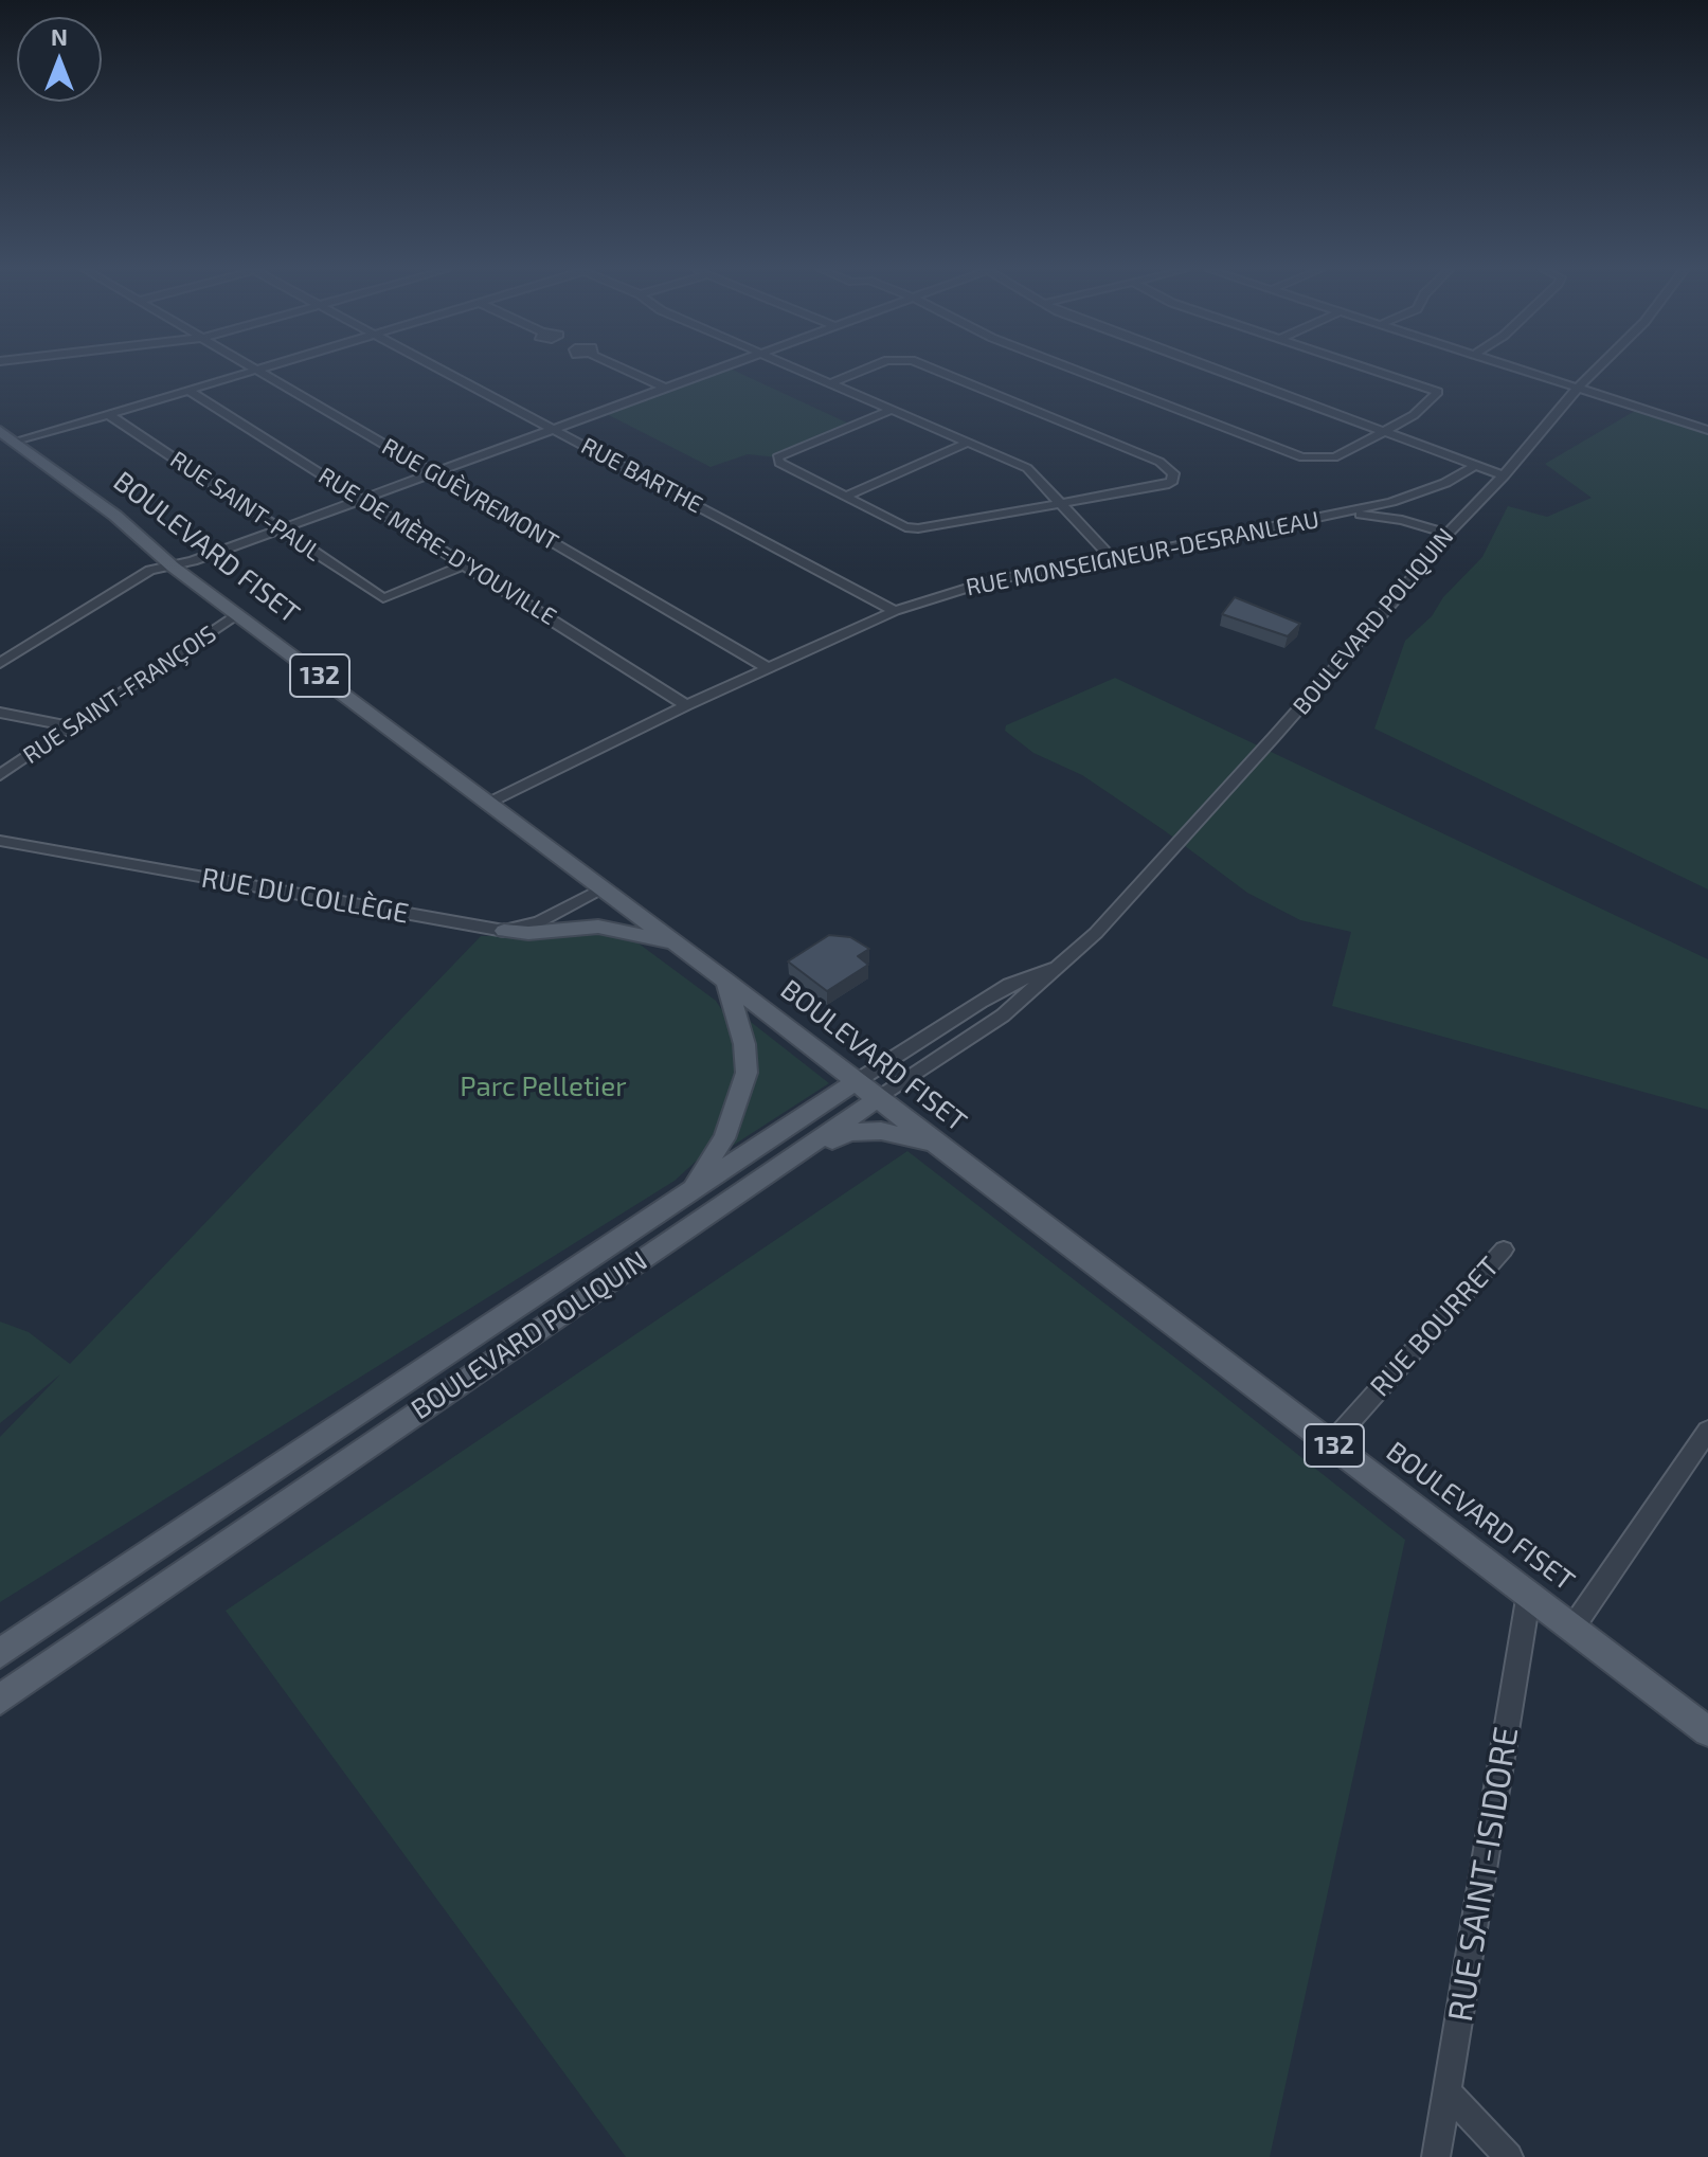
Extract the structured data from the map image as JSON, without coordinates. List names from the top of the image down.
{
  "streets": {
    "main road": ["BOULEVARD FISET", "BOULEVARD POLIQUIN", "132"],
    "street": [
      "RUE BARTHE",
      "RUE GUÈVREMONT",
      "RUE SAINT-PAUL",
      "RUE DE MÈRE-D'YOUVILLE",
      "RUE MONSEIGNEUR-DESRANLEAU",
      "RUE SAINT-FRANÇOIS",
      "RUE DU COLLÈGE",
      "RUE BOURRET",
      "RUE SAINT-ISIDORE"
    ]
  },
  "crossings": [
    ["RUE BARTHE", "RUE MONSEIGNEUR-DESRANLEAU"],
    ["RUE GUÈVREMONT", "RUE MONSEIGNEUR-DESRANLEAU"],
    ["RUE SAINT-PAUL", "RUE DE MÈRE-D'YOUVILLE"],
    ["RUE DE MÈRE-D'YOUVILLE", "RUE MONSEIGNEUR-DESRANLEAU"],
    ["BOULEVARD FISET", "RUE MONSEIGNEUR-DESRANLEAU"],
    ["BOULEVARD FISET", "BOULEVARD POLIQUIN"],
    ["BOULEVARD FISET", "RUE SAINT-FRANÇOIS"],
    ["BOULEVARD FISET", "RUE DU COLLÈGE"],
    ["BOULEVARD FISET", "RUE BOURRET"],
    ["BOULEVARD FISET", "RUE SAINT-ISIDORE"]
  ],
  "parks": ["Parc Pelletier"],
  "north": "top"
}
